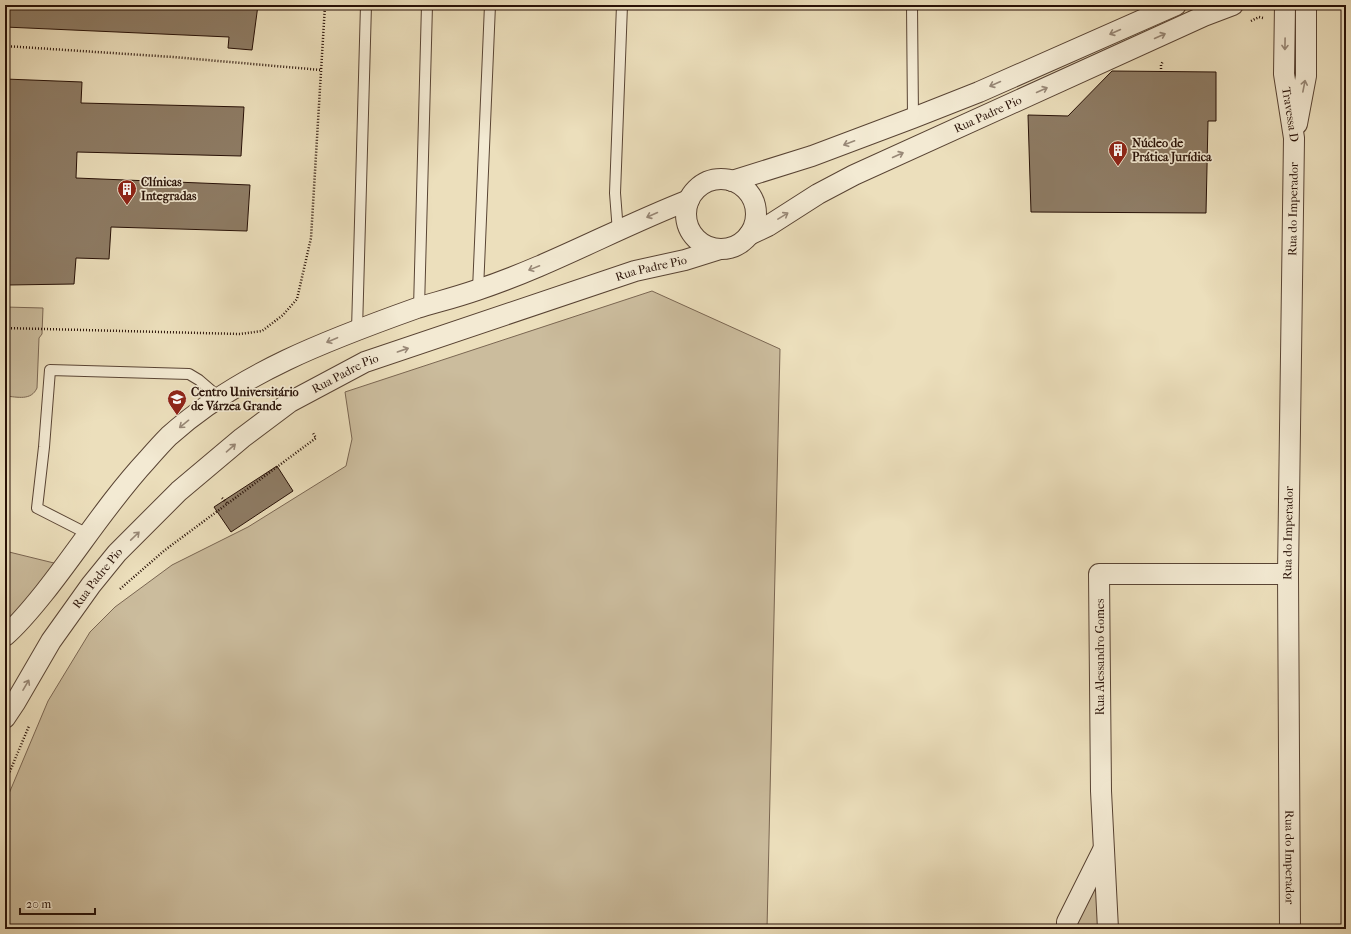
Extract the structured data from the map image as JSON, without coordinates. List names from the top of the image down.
{
  "streets": {
    "street": [
      "Travessa D",
      "Rua Padre Pio",
      "Rua do Imperador",
      "Rua Alessandro Gomes"
    ]
  },
  "crossings": [
    ["Travessa D", "Rua do Imperador"],
    ["Rua do Imperador", "Rua Alessandro Gomes"]
  ],
  "places": {
    "building": ["Núcleo de Prática Jurídica", "Clínicas Integradas"],
    "school or university": ["Centro Universitário de Várzea Grande"]
  },
  "scale_bar": "20 m"
}
